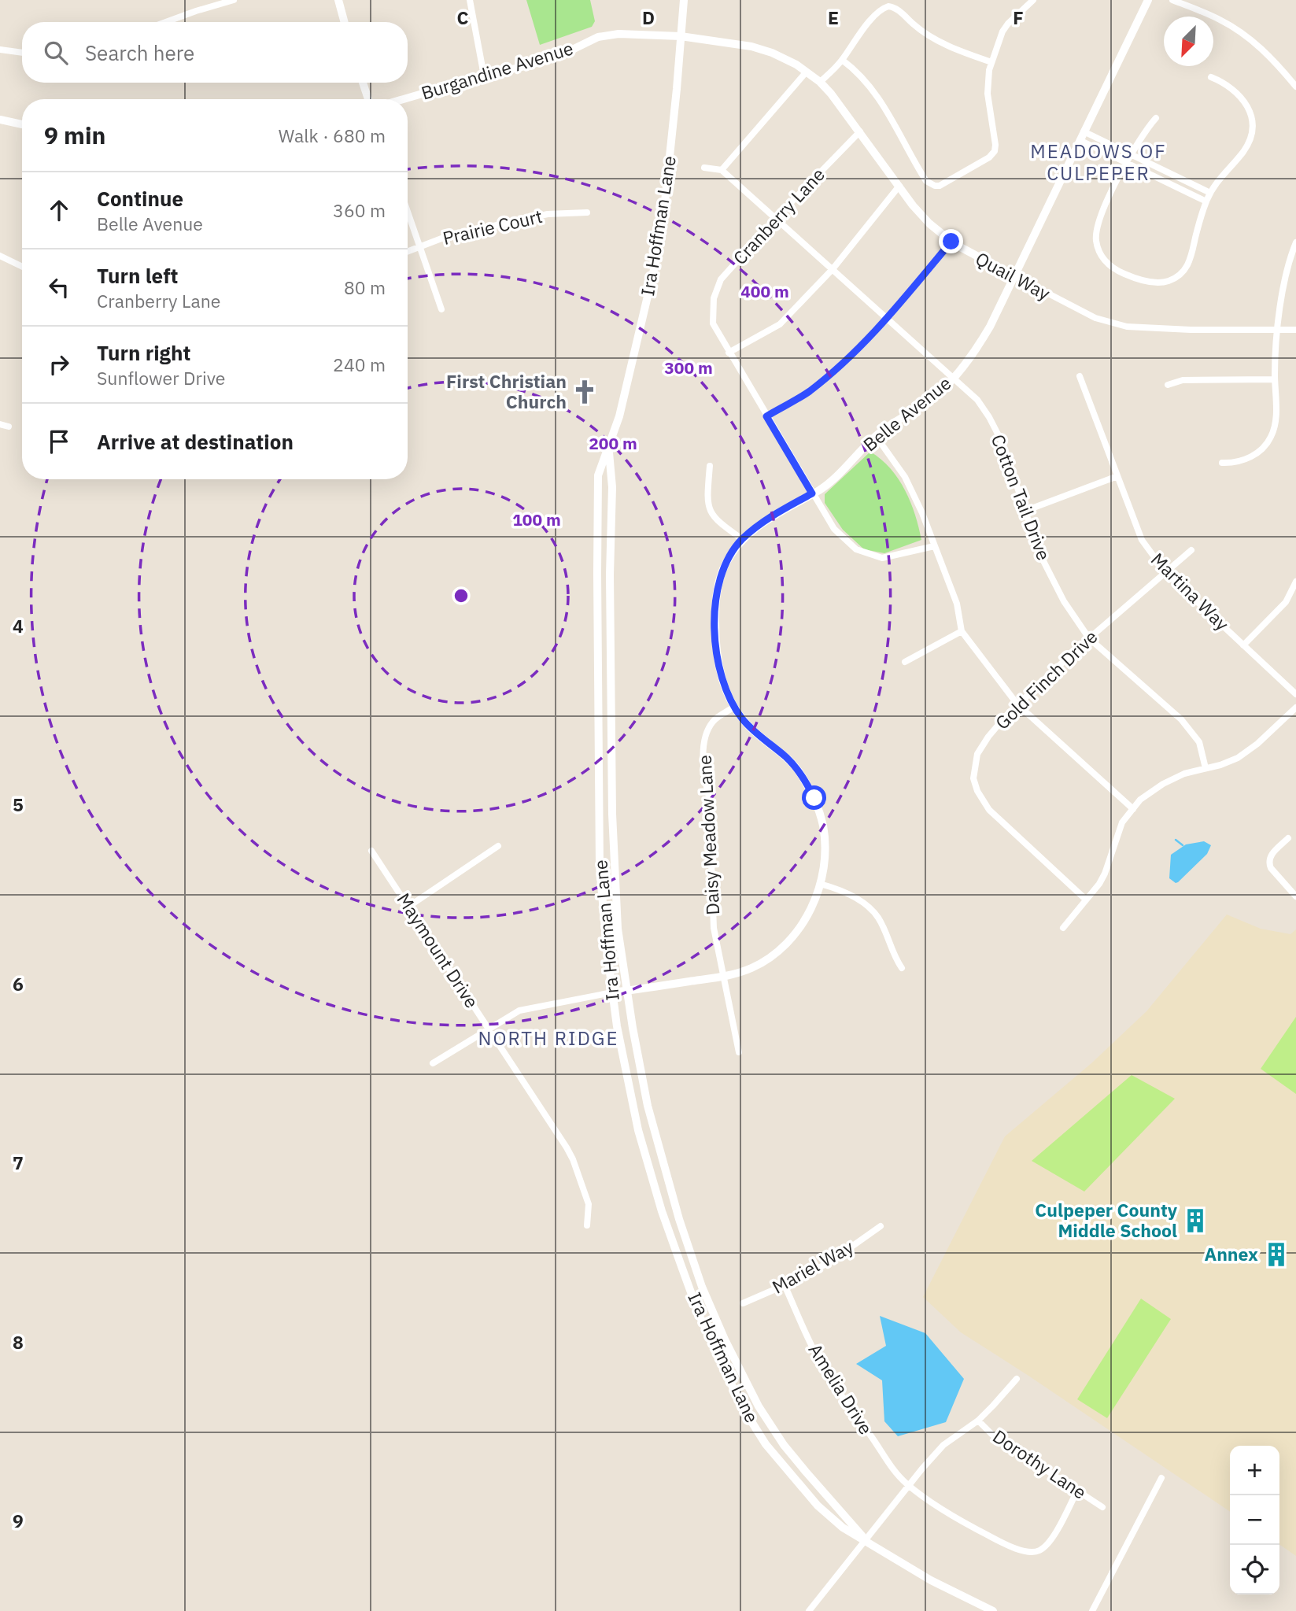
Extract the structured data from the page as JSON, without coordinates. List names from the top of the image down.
{
  "streets": {
    "main road": ["Ira Hoffman Lane"],
    "street": [
      "Burgandine Avenue",
      "Cranberry Lane",
      "Prairie Court",
      "Quail Way",
      "Belle Avenue",
      "Cotton Tail Drive",
      "Martina Way",
      "Gold Finch Drive",
      "Daisy Meadow Lane",
      "Maymount Drive",
      "Mariel Way",
      "Amelia Drive",
      "Dorothy Lane"
    ]
  },
  "crossings": [
    ["Burgandine Avenue", "Ira Hoffman Lane"],
    ["Burgandine Avenue", "Quail Way"],
    ["Cranberry Lane", "Quail Way"],
    ["Cranberry Lane", "Belle Avenue"],
    ["Cranberry Lane", "Cotton Tail Drive"],
    ["Ira Hoffman Lane", "Quail Way"],
    ["Ira Hoffman Lane", "Belle Avenue"],
    ["Quail Way", "Belle Avenue"],
    ["Belle Avenue", "Cotton Tail Drive"],
    ["Belle Avenue", "Daisy Meadow Lane"],
    ["Belle Avenue", "Maymount Drive"],
    ["Cotton Tail Drive", "Gold Finch Drive"],
    ["Martina Way", "Gold Finch Drive"],
    ["Mariel Way", "Amelia Drive"],
    ["Amelia Drive", "Dorothy Lane"]
  ],
  "districts": ["MEADOWS OF CULPEPER", "NORTH RIDGE"],
  "places": {
    "church": ["First Christian Church"],
    "building": ["Culpeper County Middle School", "Annex"]
  },
  "north": "bottom left",
  "page": {
    "search": "Search here",
    "heading": ["9 min", "Walk · 680 m"],
    "list": [
      ["Continue", "Belle Avenue", "360 m"],
      ["Turn left", "Cranberry Lane", "80 m"],
      ["Turn right", "Sunflower Drive", "240 m"],
      "Arrive at destination"
    ],
    "map_buttons": ["+", "−"]
  },
  "grid": {
    "columns": [
      "C",
      "D",
      "E",
      "F"
    ],
    "rows": [
      "4",
      "5",
      "6",
      "7",
      "8",
      "9"
    ]
  },
  "rings": [
    "400 m",
    "300 m",
    "200 m",
    "100 m"
  ]
}
